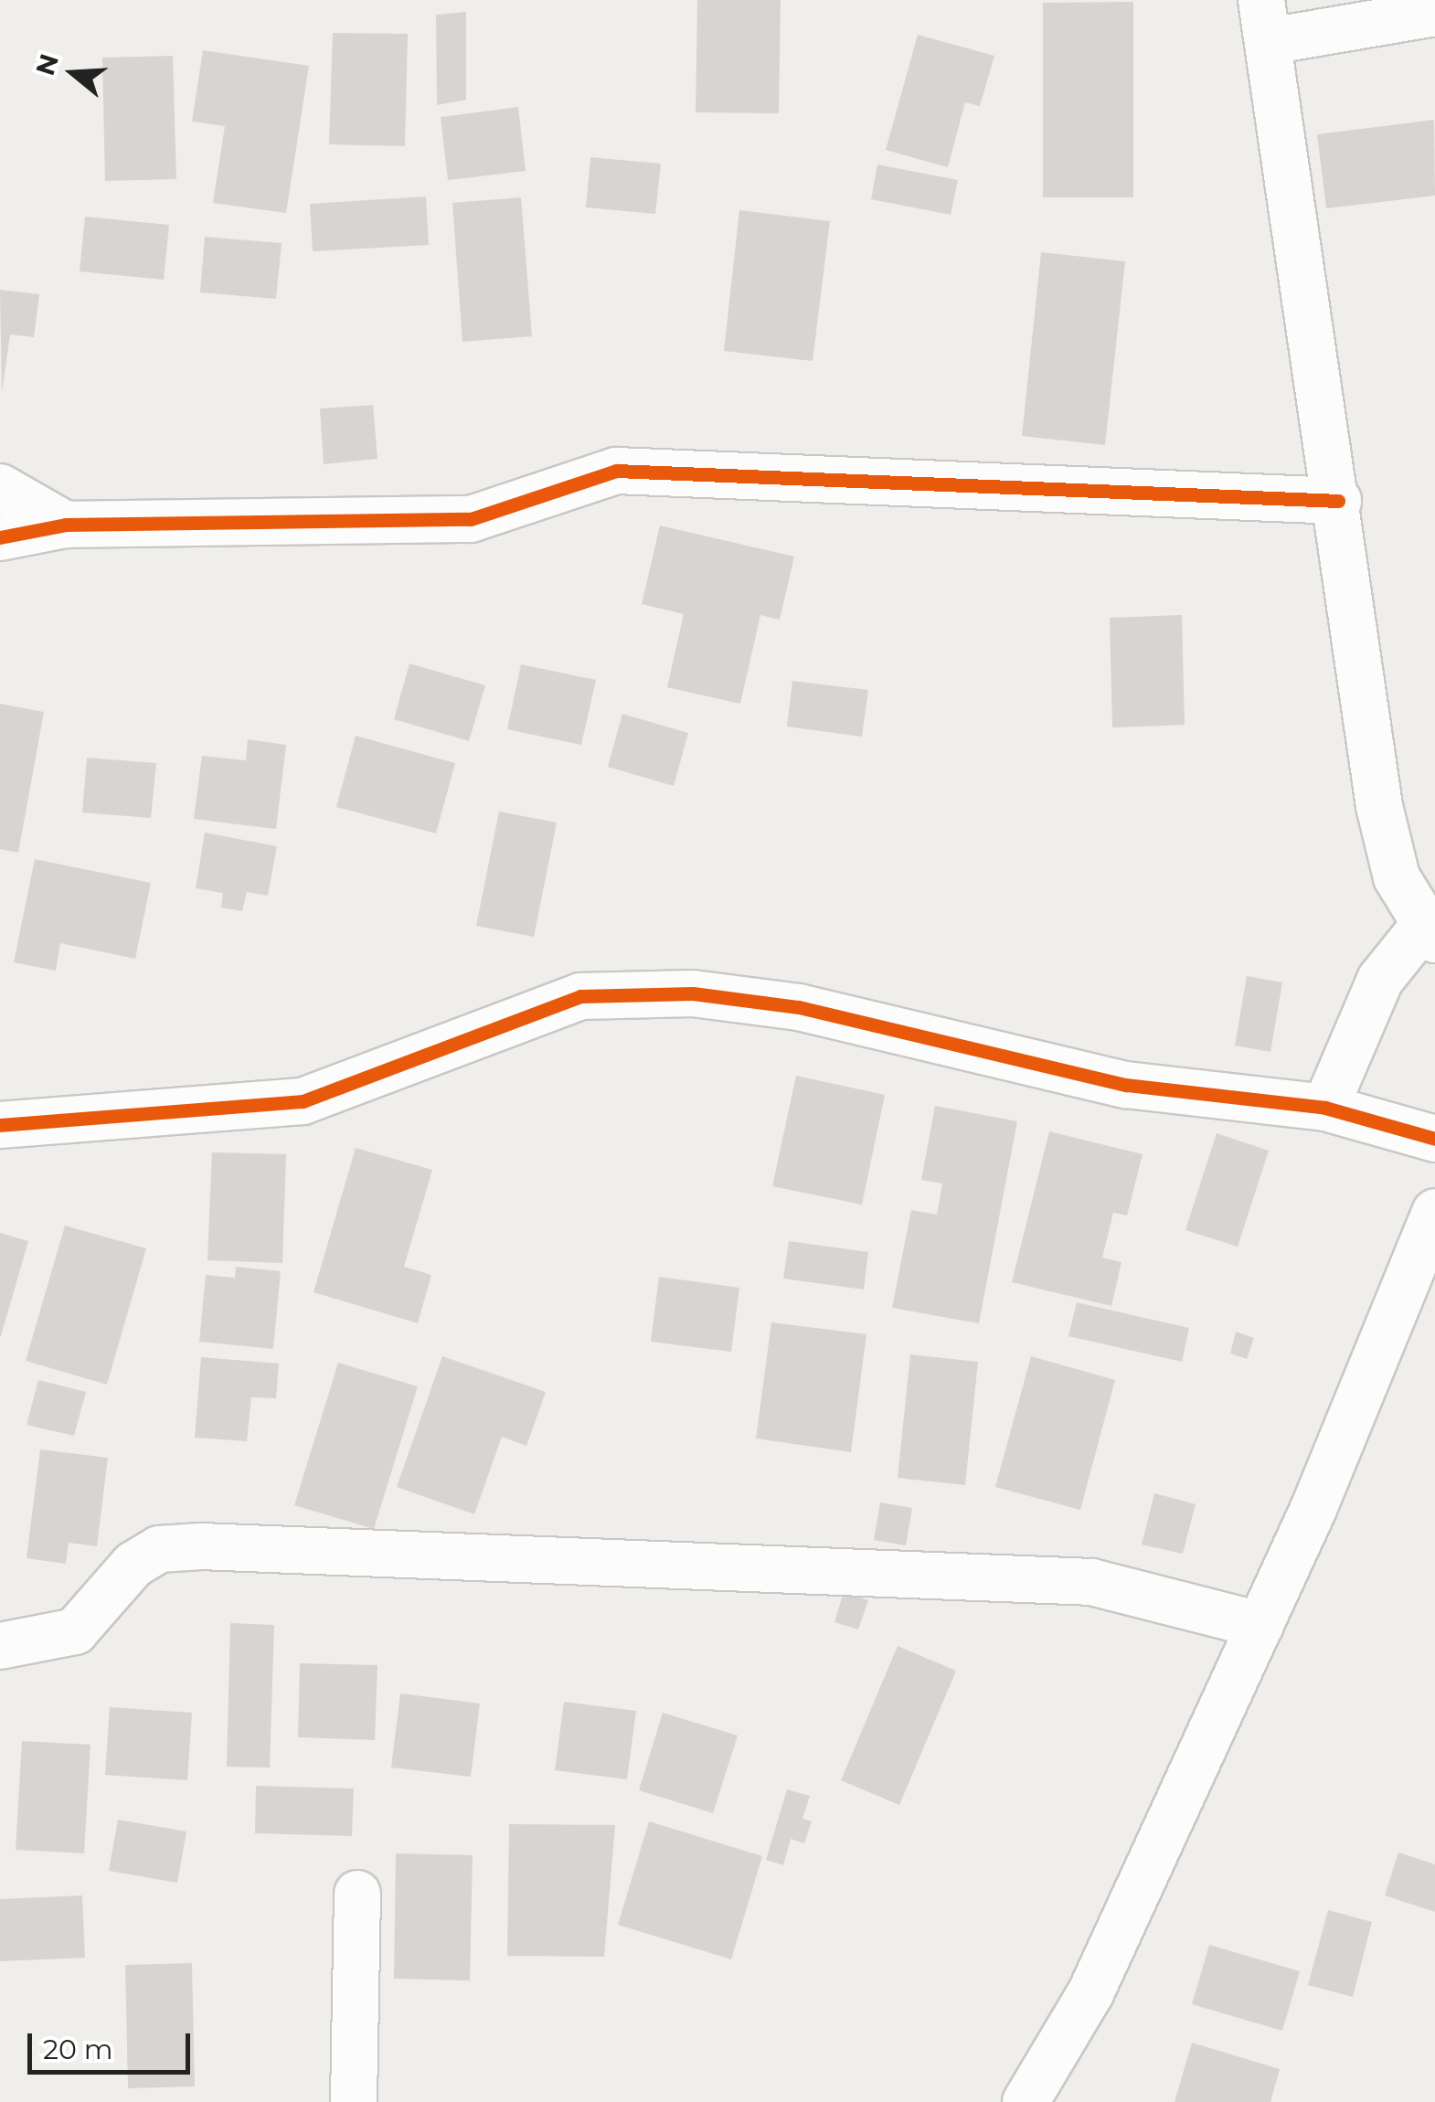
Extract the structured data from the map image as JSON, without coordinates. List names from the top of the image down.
{
  "scale_bar": "20 m",
  "north": "left"
}
